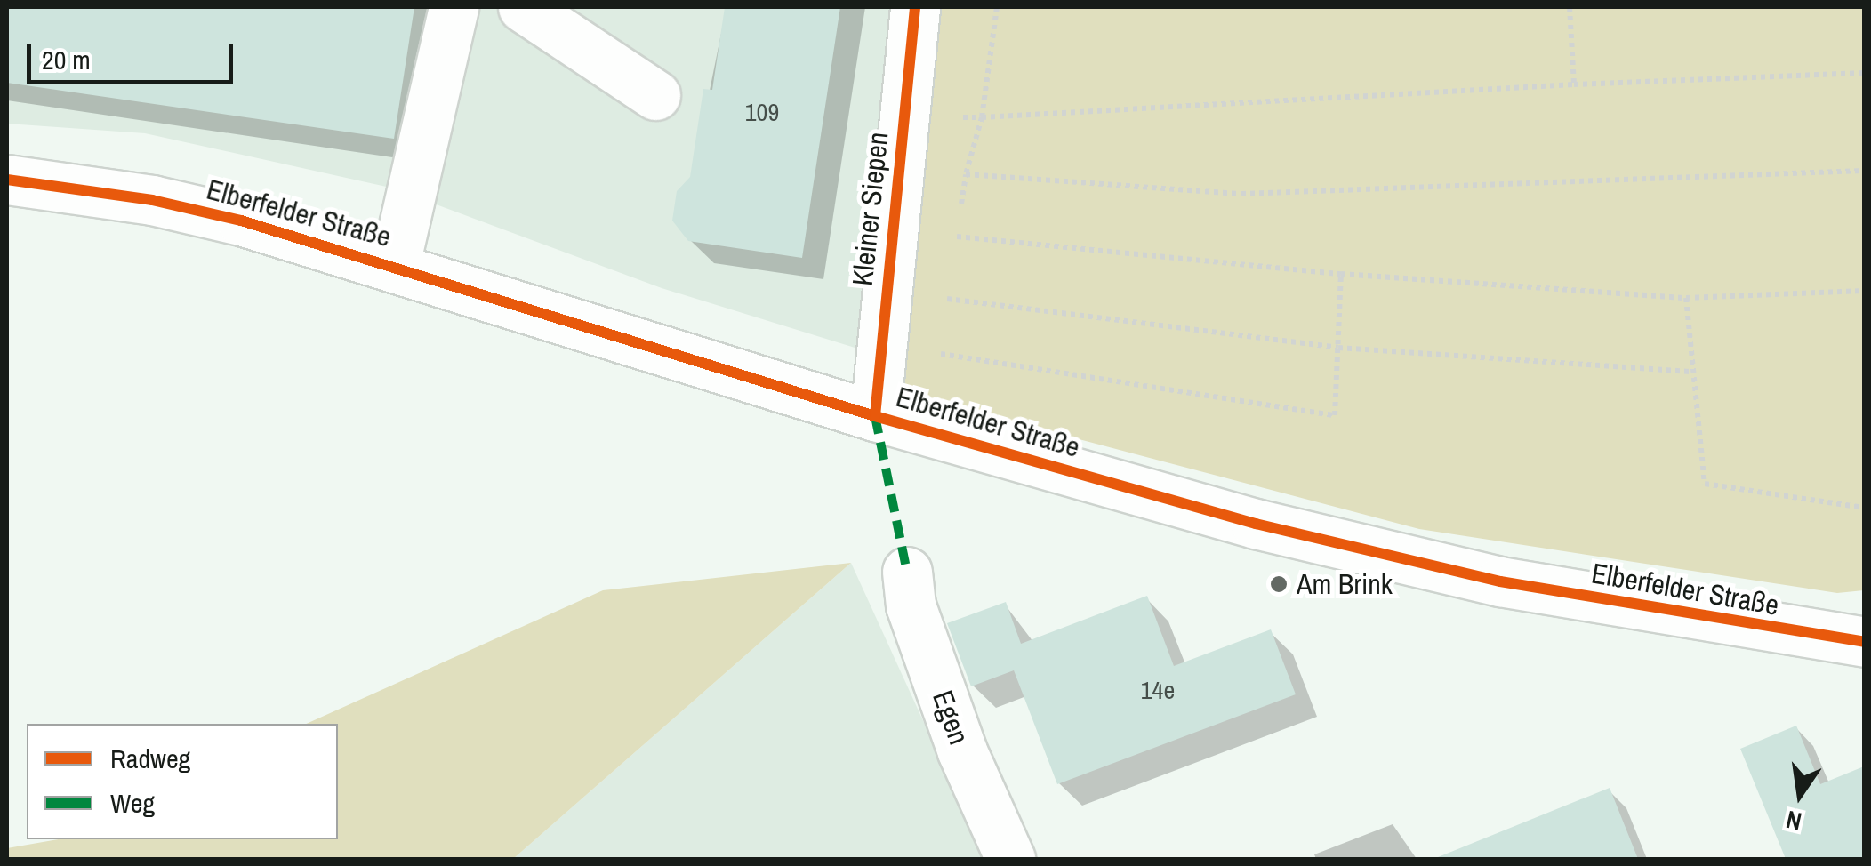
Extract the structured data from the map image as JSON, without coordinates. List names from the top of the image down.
{
  "streets": {
    "main road": ["Kleiner Siepen", "Elberfelder Straße", "Egen"]
  },
  "crossings": [
    ["Kleiner Siepen", "Elberfelder Straße"]
  ],
  "places": ["Am Brink"],
  "house_numbers": ["109", "14e"],
  "legend": ["Radweg", "Weg"],
  "scale_bar": "20 m",
  "north": "bottom"
}
